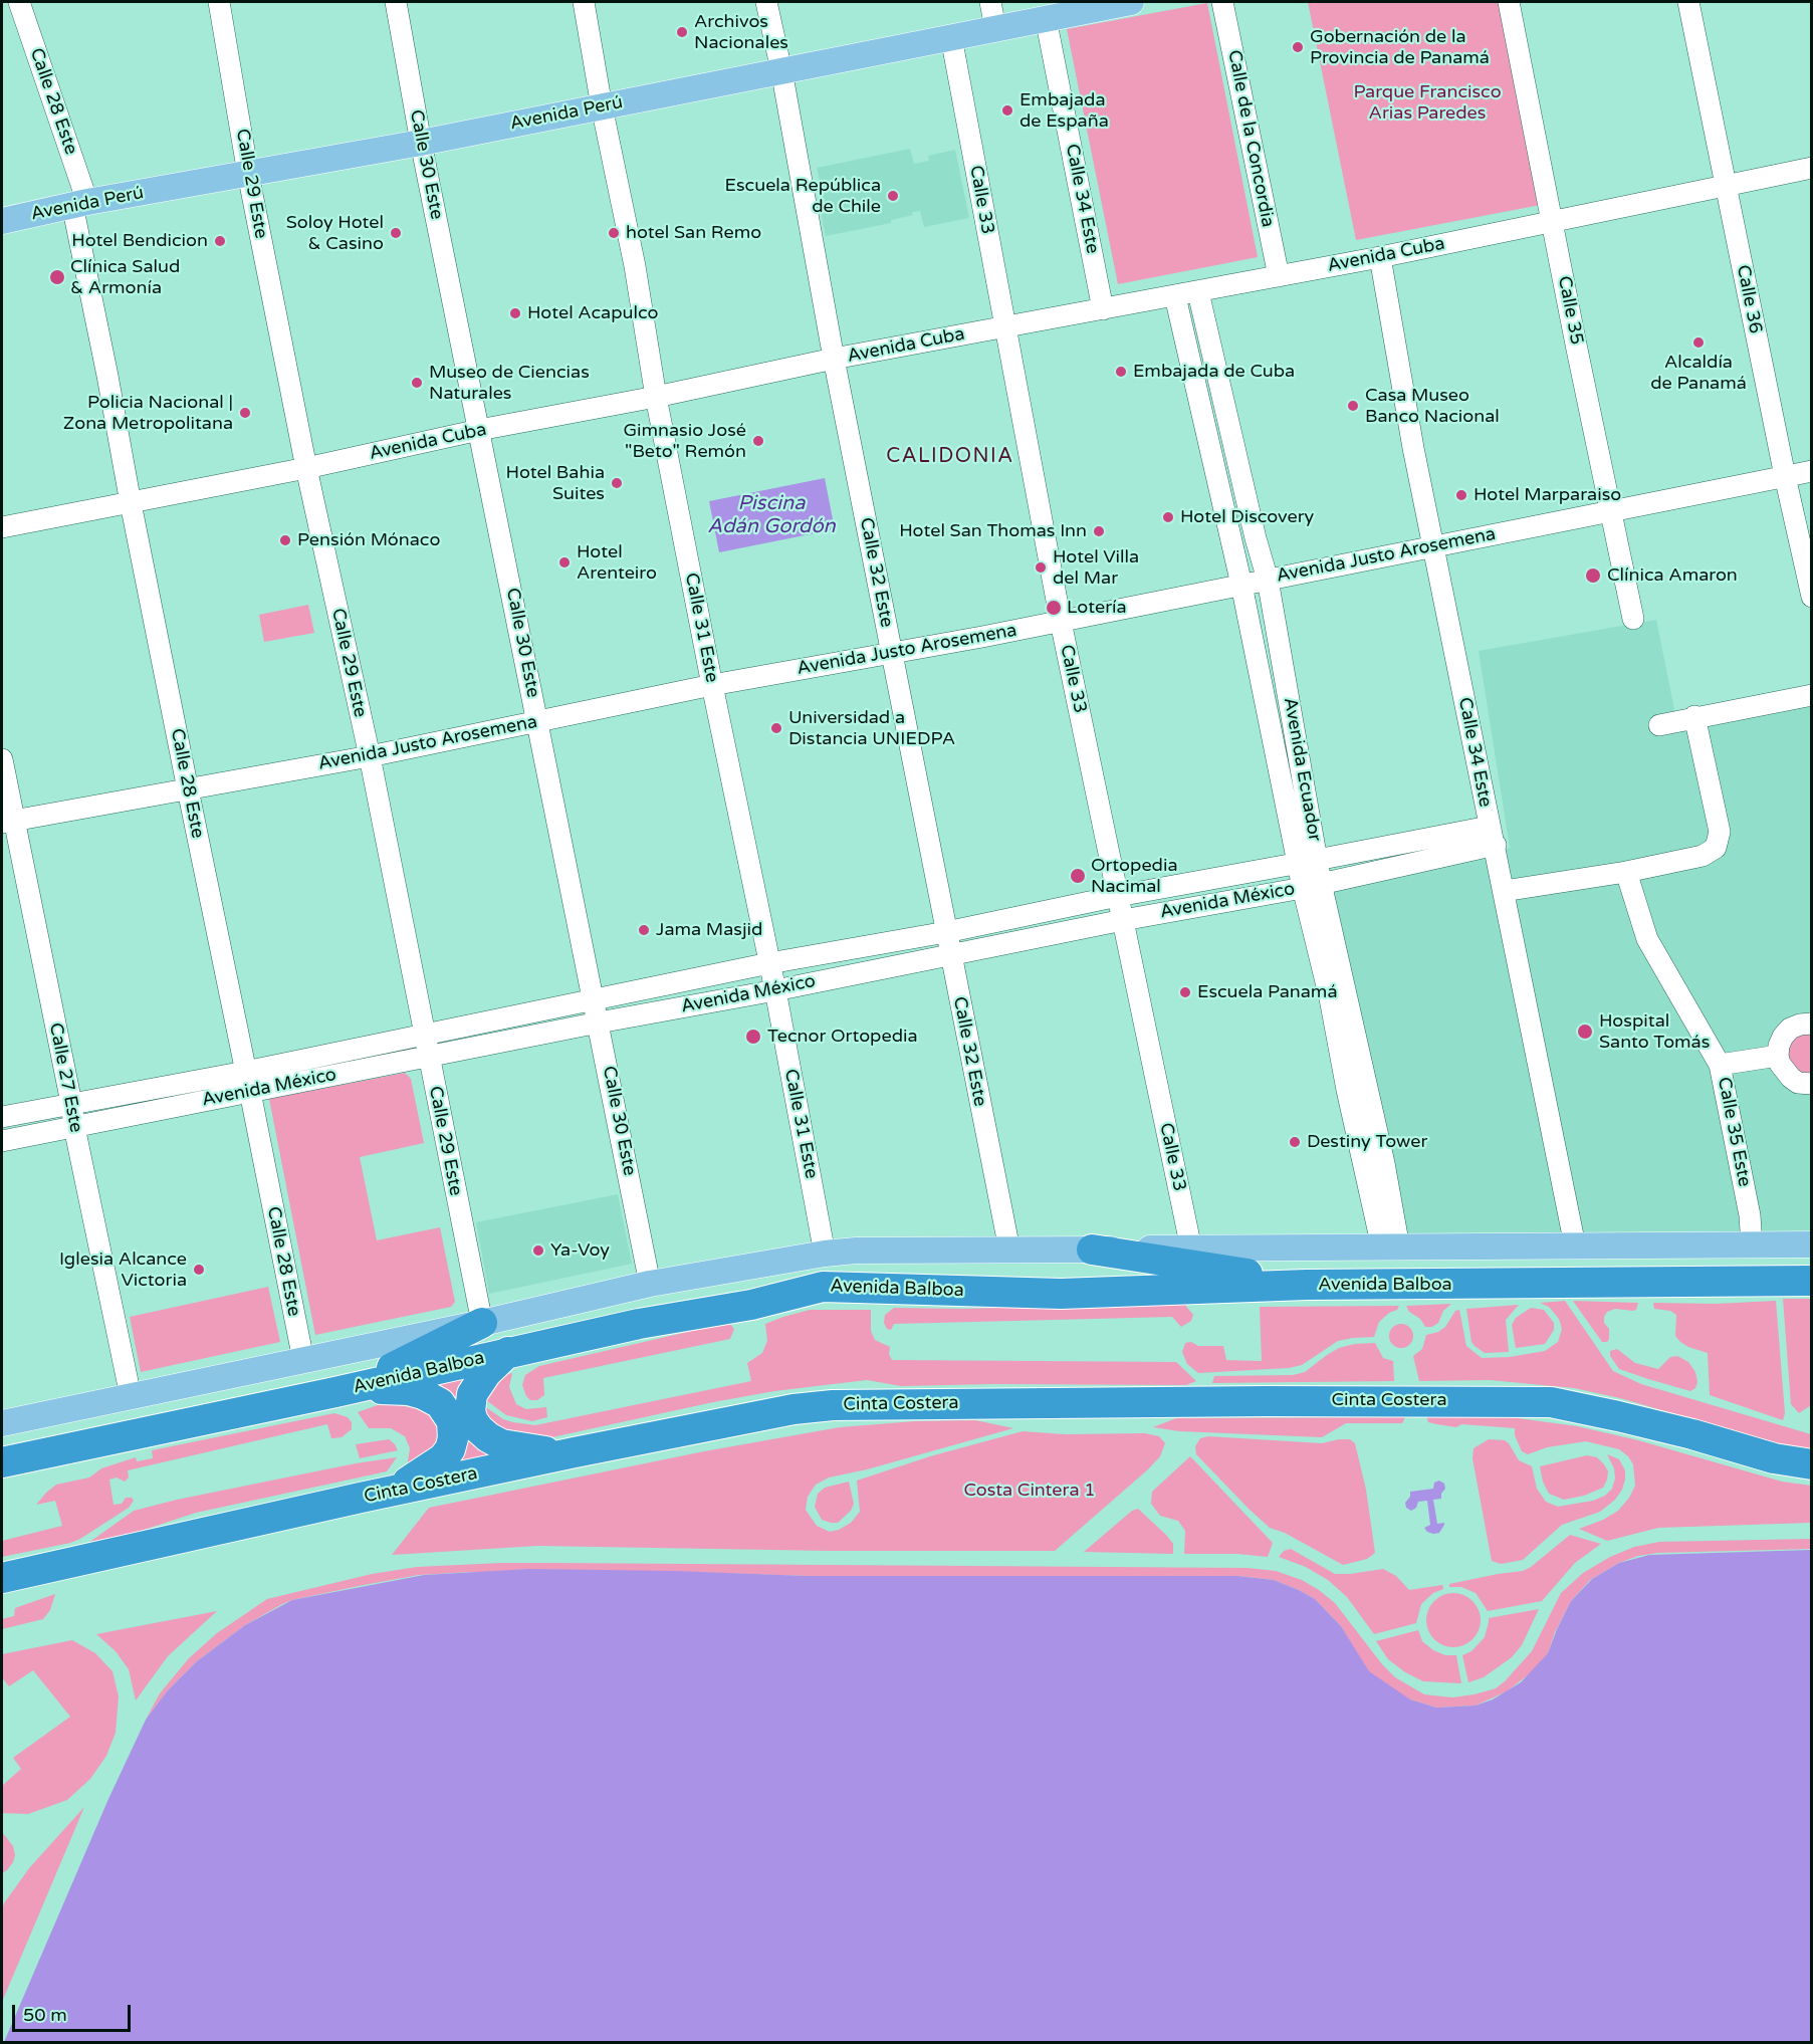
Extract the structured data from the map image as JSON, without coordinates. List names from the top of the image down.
{
  "streets": {
    "highway": ["Avenida Balboa", "Cinta Costera"],
    "main road": ["Avenida Perú"],
    "street": [
      "Calle 28 Este",
      "Calle de la Concordia",
      "Calle 30 Este",
      "Calle 29 Este",
      "Calle 34 Este",
      "Calle 33",
      "Avenida Cuba",
      "Calle 36",
      "Calle 35",
      "Avenida Justo Arosemena",
      "Calle 32 Este",
      "Calle 31 Este",
      "Avenida Ecuador",
      "Avenida México",
      "Calle 27 Este",
      "Calle 35 Este"
    ]
  },
  "crossings": [
    ["Calle 28 Este", "Avenida Perú"],
    ["Calle 28 Este", "Avenida Cuba"],
    ["Calle 28 Este", "Avenida Justo Arosemena"],
    ["Calle 28 Este", "Avenida México"],
    ["Calle 28 Este", "Avenida Balboa"],
    ["Avenida Perú", "Calle 30 Este"],
    ["Avenida Perú", "Calle 29 Este"],
    ["Avenida Perú", "Calle 34 Este"],
    ["Avenida Perú", "Calle 33"],
    ["Avenida Perú", "Calle 32 Este"],
    ["Avenida Perú", "Calle 31 Este"],
    ["Calle de la Concordia", "Avenida Cuba"],
    ["Calle 30 Este", "Avenida Cuba"],
    ["Calle 30 Este", "Avenida Justo Arosemena"],
    ["Calle 30 Este", "Avenida México"],
    ["Calle 30 Este", "Avenida Balboa"],
    ["Calle 29 Este", "Avenida Cuba"],
    ["Calle 29 Este", "Avenida Justo Arosemena"],
    ["Calle 29 Este", "Avenida México"],
    ["Calle 29 Este", "Avenida Balboa"],
    ["Calle 34 Este", "Avenida Cuba"],
    ["Calle 34 Este", "Avenida Justo Arosemena"],
    ["Calle 34 Este", "Avenida México"],
    ["Calle 34 Este", "Avenida Balboa"],
    ["Calle 33", "Avenida Cuba"],
    ["Calle 33", "Avenida Justo Arosemena"],
    ["Calle 33", "Avenida México"],
    ["Calle 33", "Avenida Balboa"],
    ["Avenida Cuba", "Calle 36"],
    ["Avenida Cuba", "Calle 35"],
    ["Avenida Cuba", "Calle 32 Este"],
    ["Avenida Cuba", "Calle 31 Este"],
    ["Avenida Cuba", "Avenida Ecuador"],
    ["Calle 36", "Avenida Justo Arosemena"],
    ["Calle 35", "Avenida Justo Arosemena"],
    ["Avenida Justo Arosemena", "Calle 32 Este"],
    ["Avenida Justo Arosemena", "Calle 31 Este"],
    ["Avenida Justo Arosemena", "Avenida Ecuador"],
    ["Avenida Justo Arosemena", "Calle 27 Este"],
    ["Calle 32 Este", "Avenida México"],
    ["Calle 32 Este", "Avenida Balboa"],
    ["Calle 31 Este", "Avenida México"],
    ["Calle 31 Este", "Avenida Balboa"],
    ["Avenida Ecuador", "Avenida México"],
    ["Avenida Ecuador", "Avenida Balboa"],
    ["Avenida México", "Calle 27 Este"],
    ["Calle 27 Este", "Avenida Balboa"],
    ["Calle 35 Este", "Avenida Balboa"]
  ],
  "districts": ["CALIDONIA"],
  "water": ["Piscina Adán Gordón"],
  "parks": ["Parque Francisco Arias Paredes", "Costa Cintera 1"],
  "places": [
    "Archivos Nacionales",
    "Gobernación de la Provincia de Panamá",
    "Embajada de España",
    "Escuela República de Chile",
    "Soloy Hotel & Casino",
    "hotel San Remo",
    "Hotel Bendicion",
    "Clínica Salud & Armonía",
    "Hotel Acapulco",
    "Alcaldía de Panamá",
    "Embajada de Cuba",
    "Museo de Ciencias Naturales",
    "Casa Museo Banco Nacional",
    "Policia Nacional | Zona Metropolitana",
    "Gimnasio José \"Beto\" Remón",
    "Hotel Bahia Suites",
    "Hotel Marparaiso",
    "Hotel Discovery",
    "Hotel San Thomas Inn",
    "Pensión Mónaco",
    "Hotel Arenteiro",
    "Hotel Villa del Mar",
    "Clínica Amaron",
    "Lotería",
    "Universidad a Distancia UNIEDPA",
    "Ortopedia Nacimal",
    "Jama Masjid",
    "Escuela Panamá",
    "Hospital Santo Tomás",
    "Tecnor Ortopedia",
    "Destiny Tower",
    "Ya-Voy",
    "Iglesia Alcance Victoria"
  ],
  "scale_bar": "50 m"
}
